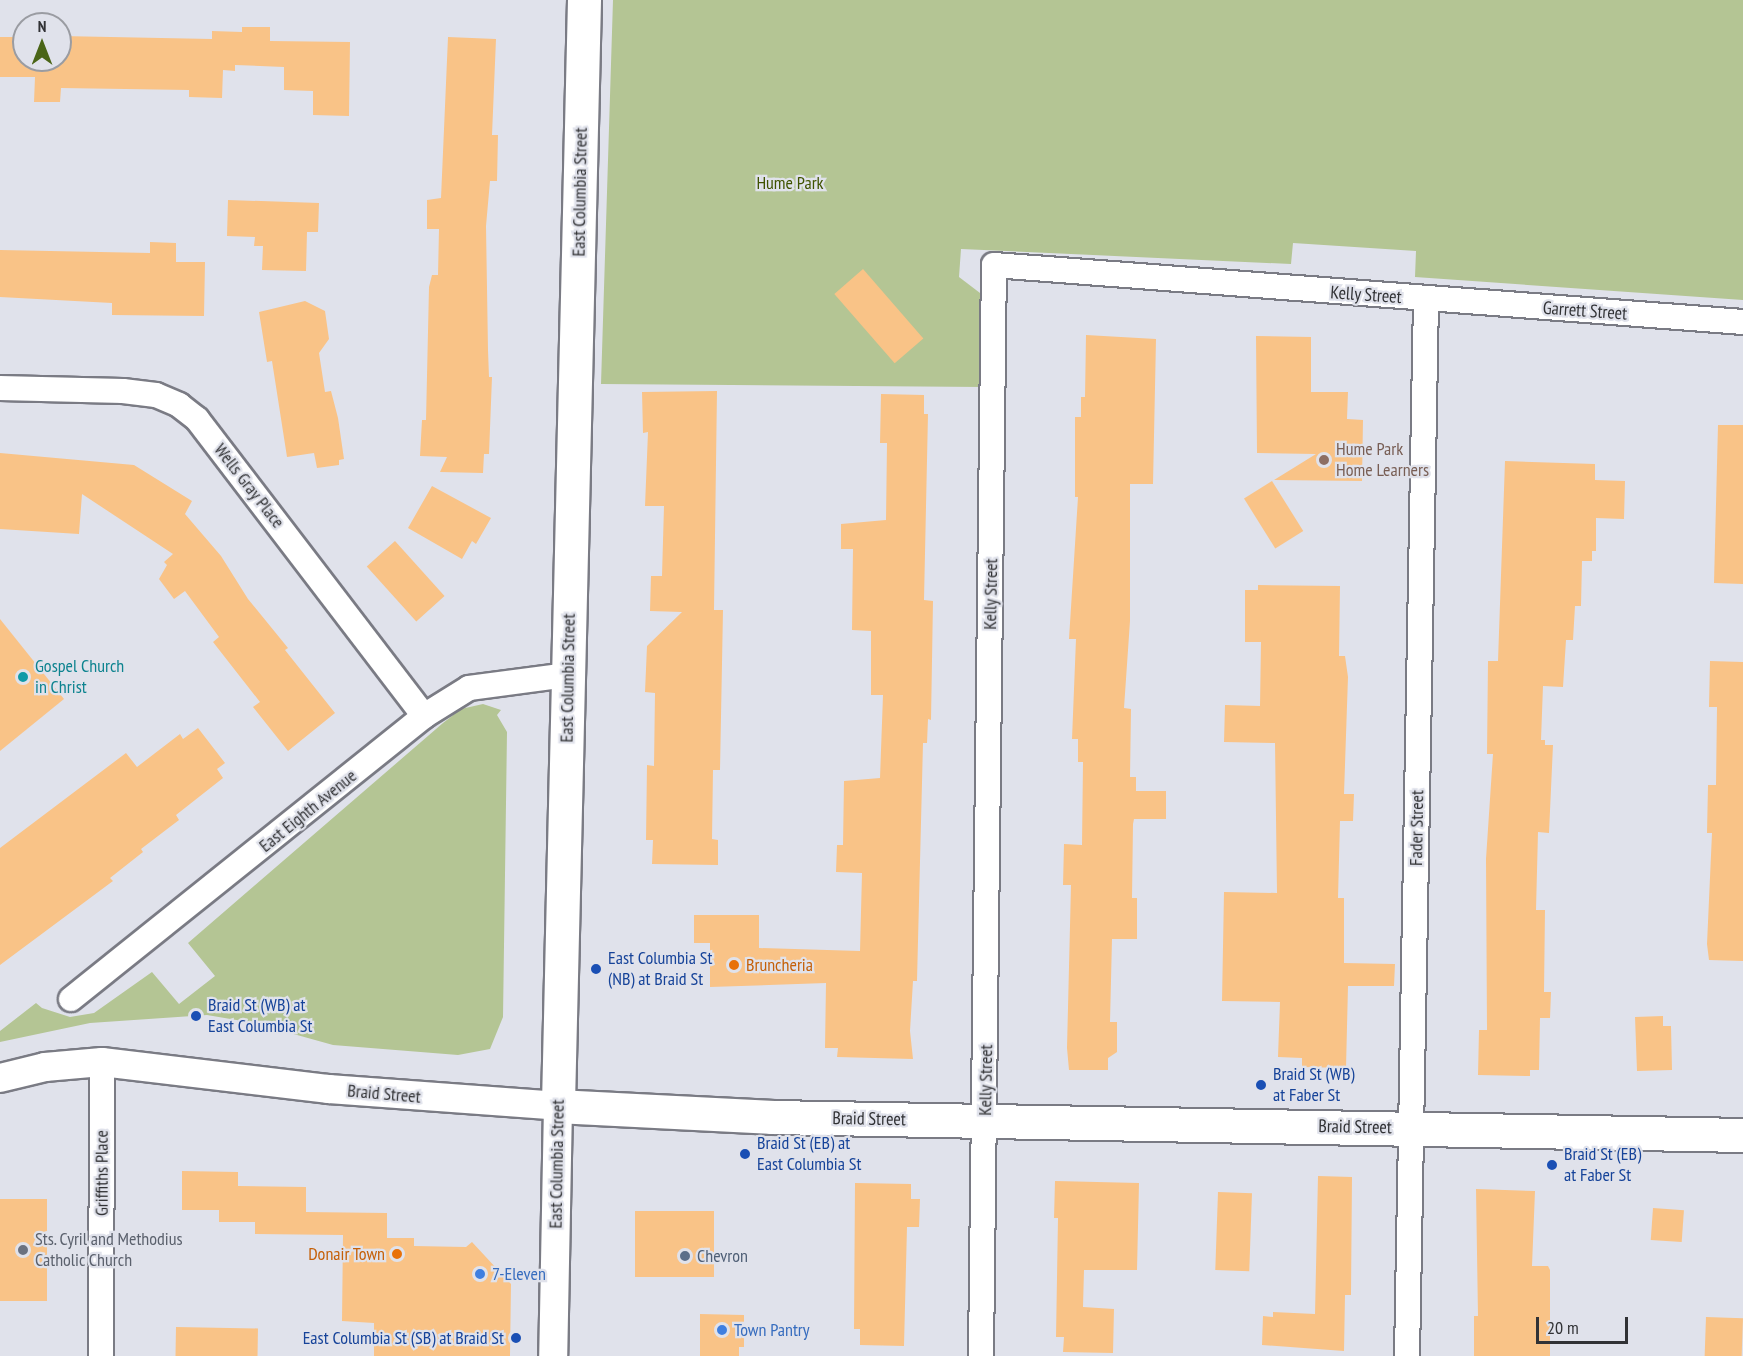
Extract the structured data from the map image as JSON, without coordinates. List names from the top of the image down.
{
  "streets": {
    "main road": ["East Columbia Street", "Braid Street"],
    "street": [
      "Kelly Street",
      "Garrett Street",
      "Wells Gray Place",
      "East Eighth Avenue",
      "Fader Street",
      "Griffiths Place"
    ]
  },
  "crossings": [
    ["East Columbia Street", "East Eighth Avenue"],
    ["East Columbia Street", "Braid Street"],
    ["Kelly Street", "Garrett Street"],
    ["Kelly Street", "Fader Street"],
    ["Kelly Street", "Braid Street"],
    ["Garrett Street", "Fader Street"],
    ["Wells Gray Place", "East Eighth Avenue"],
    ["Fader Street", "Braid Street"],
    ["Braid Street", "Griffiths Place"]
  ],
  "parks": ["Hume Park"],
  "places": [
    "Hume Park Home Learners",
    "Gospel Church in Christ",
    "Bruncheria",
    "East Columbia St (NB) at Braid St",
    "Braid St (WB) at East Columbia St",
    "Braid St (WB) at Faber St",
    "Braid St (EB) at East Columbia St",
    "Braid St (EB) at Faber St",
    "Sts. Cyril and Methodius Catholic Church",
    "Donair Town",
    "Chevron",
    "7-Eleven",
    "Town Pantry",
    "East Columbia St (SB) at Braid St"
  ],
  "scale_bar": "20 m",
  "north": "top"
}
